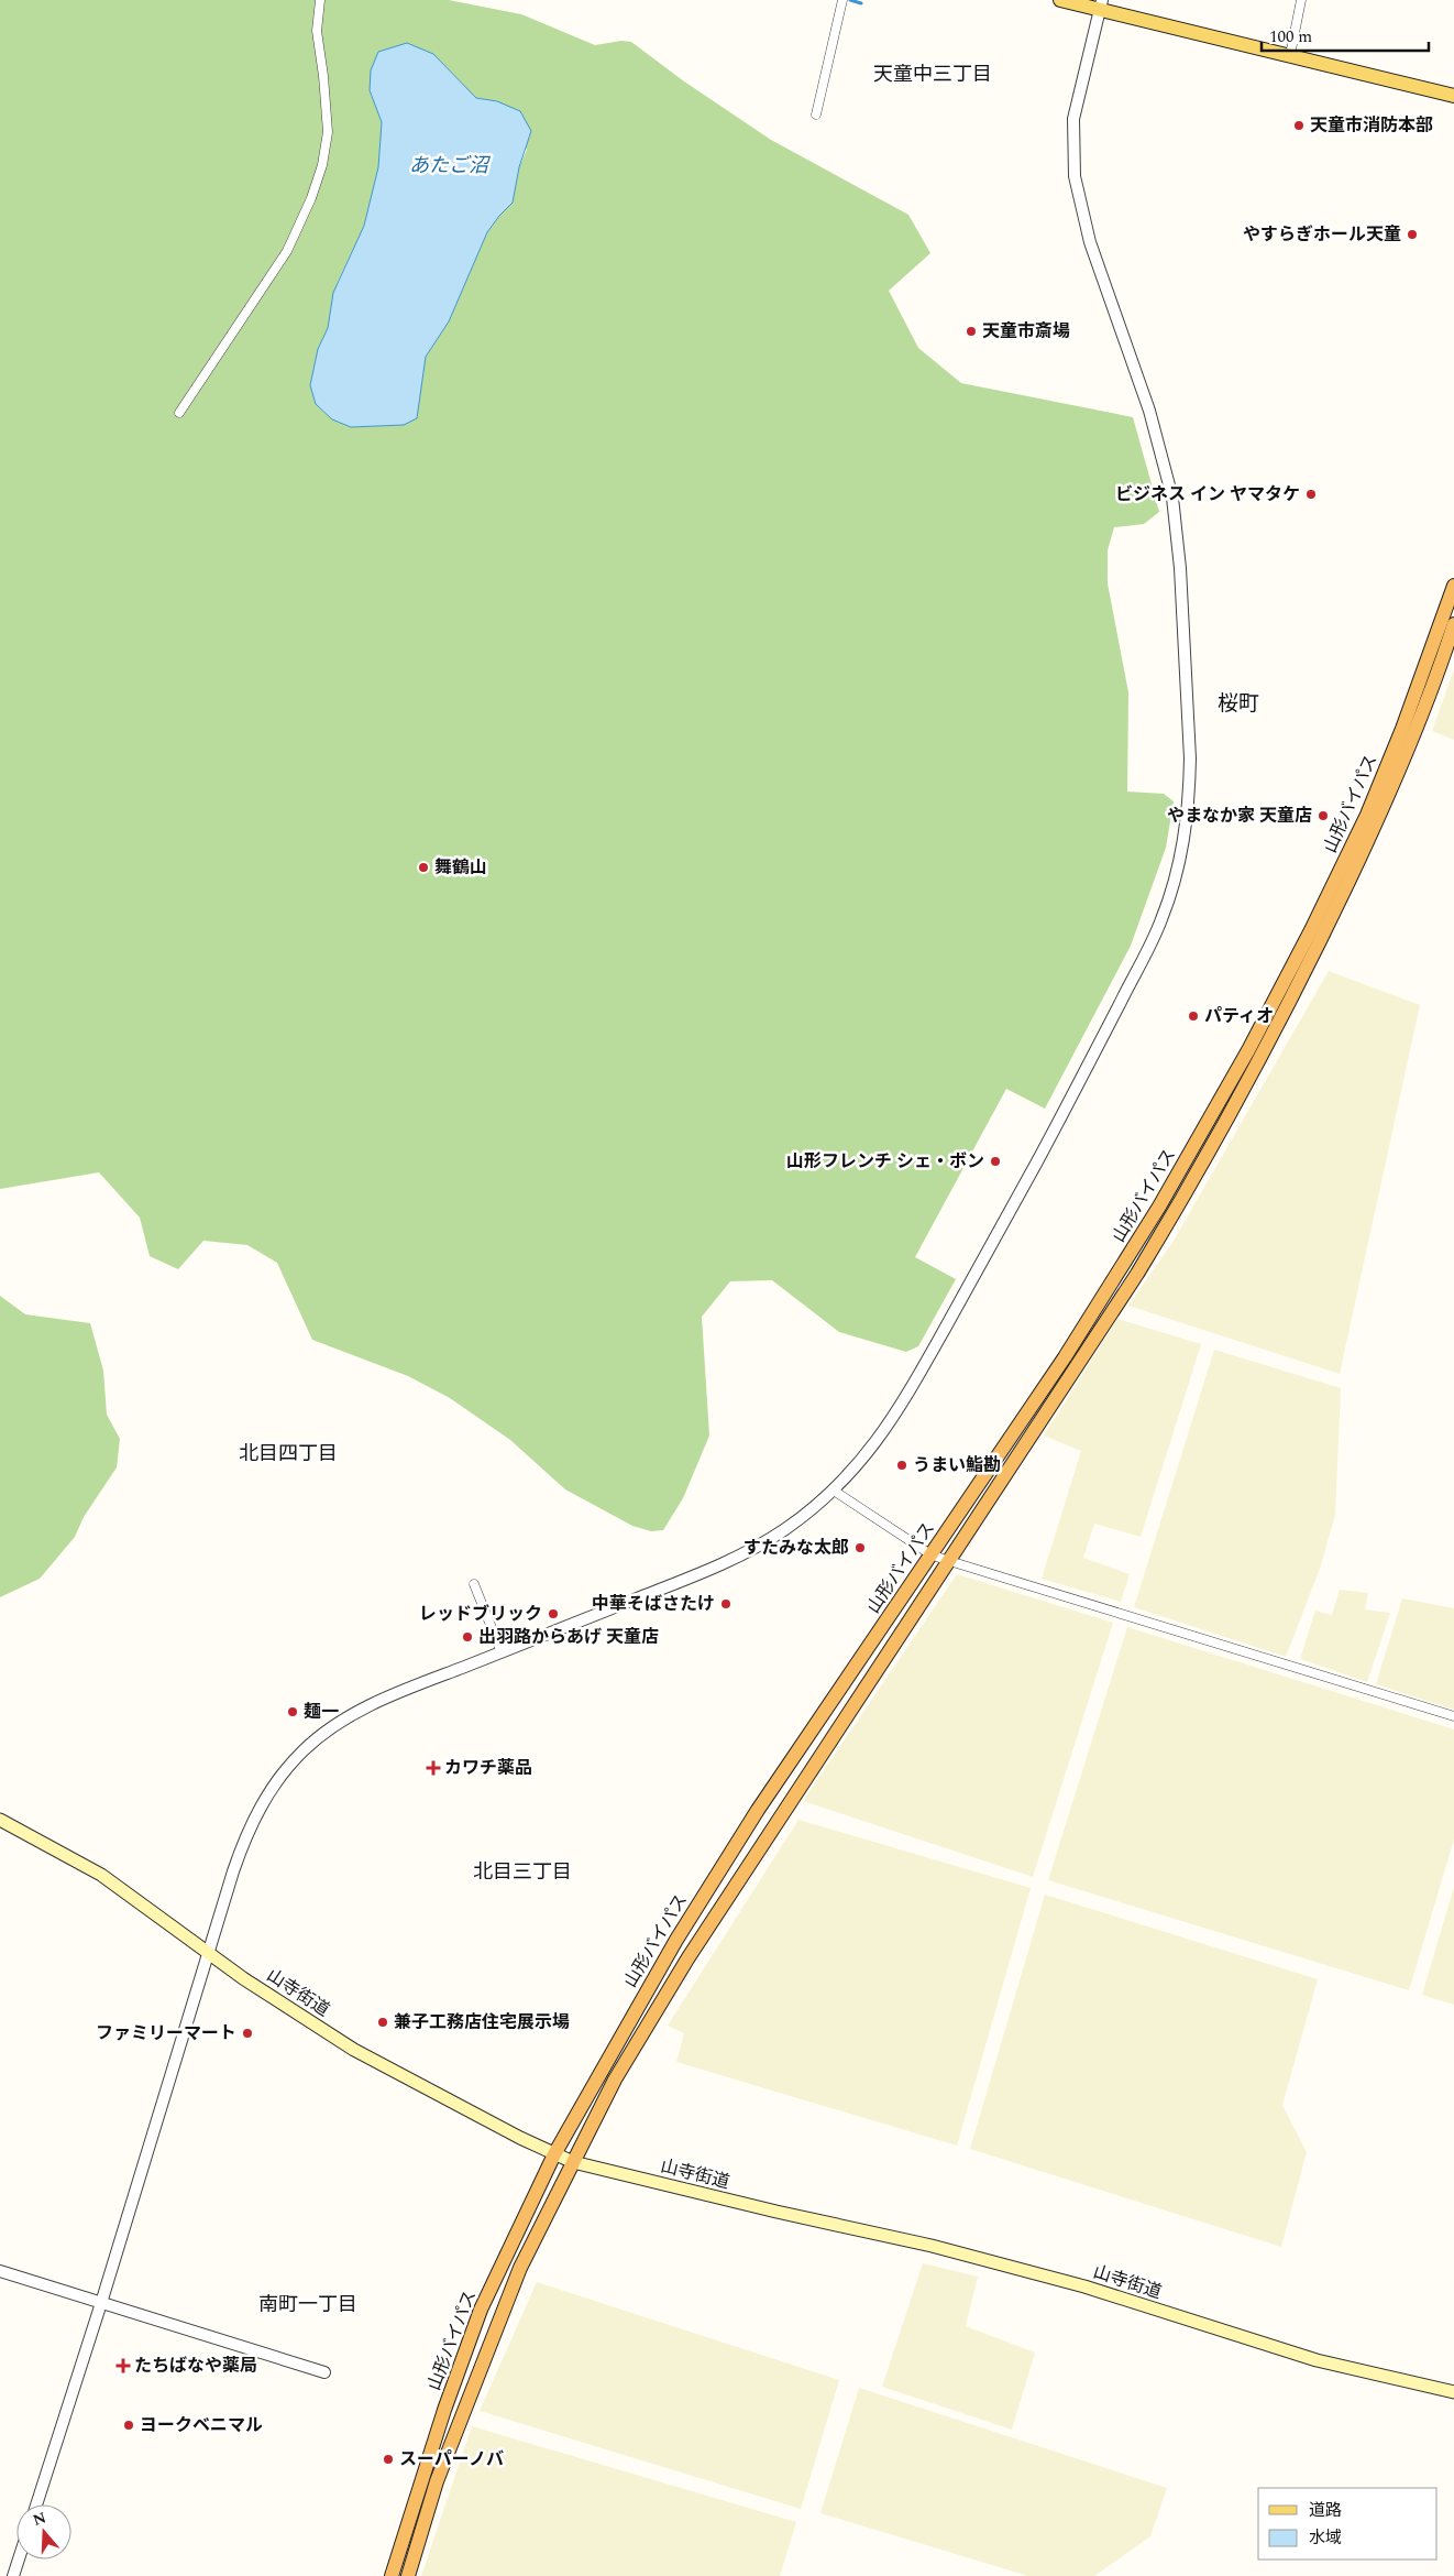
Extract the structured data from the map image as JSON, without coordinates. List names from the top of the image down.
{
  "streets": {
    "highway": ["山形バイパス"],
    "main road": ["山寺街道"]
  },
  "crossings": [
    ["山形バイパス", "山寺街道"]
  ],
  "districts": [
    "天童中三丁目",
    "桜町",
    "北目四丁目",
    "北目三丁目",
    "南町一丁目"
  ],
  "water": ["あたご沼"],
  "places": {
    "other": [
      "天童市消防本部",
      "やすらぎホール天童",
      "天童市斎場",
      "ビジネス イン ヤマタケ",
      "やまなか家 天童店",
      "舞鶴山",
      "パティオ",
      "山形フレンチ シェ・ボン",
      "うまい鮨勘",
      "すたみな太郎",
      "中華そばさたけ",
      "レッドブリック",
      "出羽路からあげ 天童店",
      "麺一",
      "兼子工務店住宅展示場",
      "ファミリーマート",
      "ヨークベニマル",
      "スーパーノバ"
    ],
    "health": ["カワチ薬品", "たちばなや薬局"]
  },
  "legend": ["道路", "水域"],
  "scale_bar": "100 m",
  "north": "top"
}
